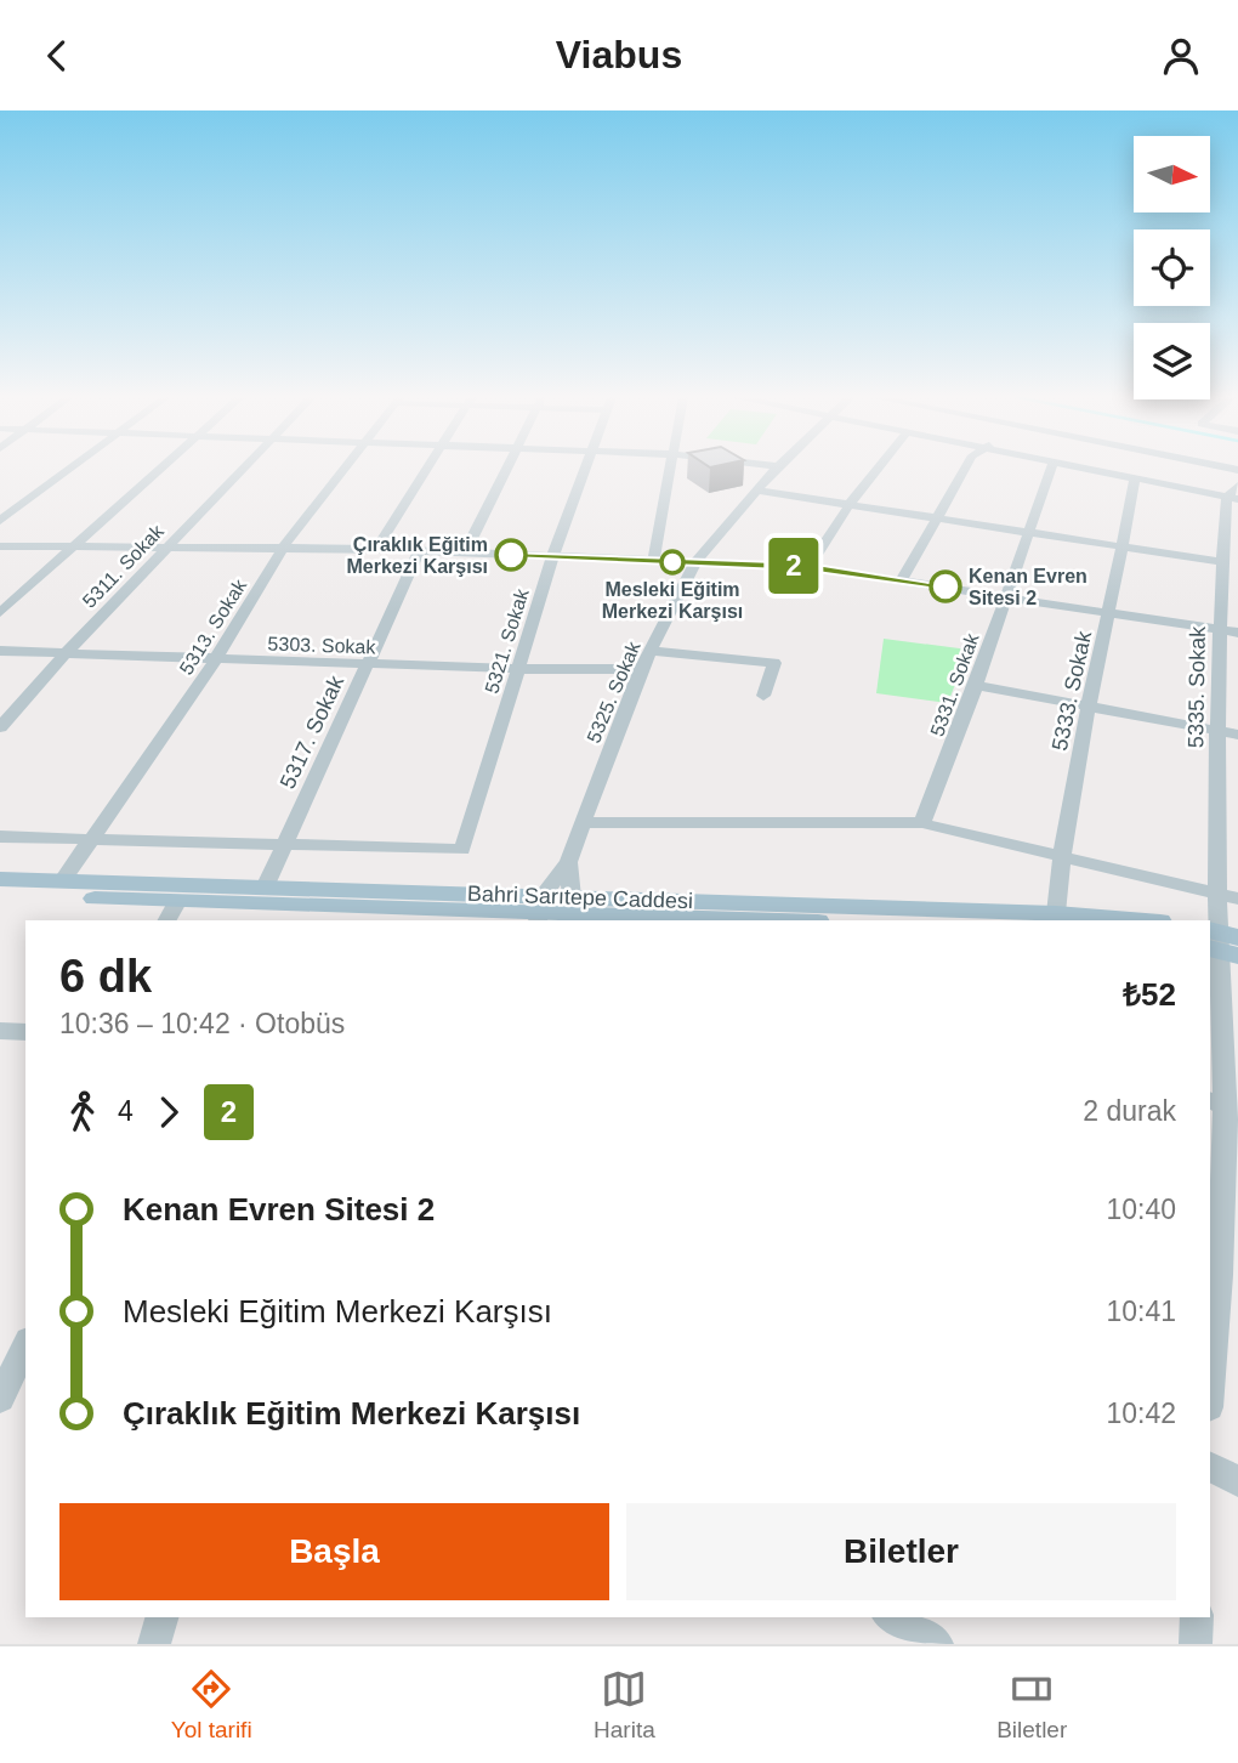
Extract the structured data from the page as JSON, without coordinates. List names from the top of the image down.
{
  "streets": {
    "main road": ["Bahri Sarıtepe Caddesi"],
    "street": [
      "5311. Sokak",
      "5313. Sokak",
      "5321. Sokak",
      "5303. Sokak",
      "5331. Sokak",
      "5335. Sokak",
      "5333. Sokak",
      "5325. Sokak",
      "5317. Sokak"
    ]
  },
  "crossings": [
    ["5311. Sokak", "5303. Sokak"],
    ["5313. Sokak", "5303. Sokak"],
    ["5313. Sokak", "Bahri Sarıtepe Caddesi"],
    ["5321. Sokak", "5303. Sokak"],
    ["5321. Sokak", "5317. Sokak"],
    ["5303. Sokak", "5325. Sokak"],
    ["5303. Sokak", "5317. Sokak"],
    ["5333. Sokak", "Bahri Sarıtepe Caddesi"],
    ["5317. Sokak", "Bahri Sarıtepe Caddesi"]
  ],
  "places": ["Çıraklık Eğitim Merkezi Karşısı", "Mesleki Eğitim Merkezi Karşısı", "Kenan Evren Sitesi 2"],
  "lines": ["bus line 2"],
  "north": "right",
  "page": {
    "header": "Viabus",
    "on_map": "2",
    "heading": ["6 dk", "10:36 – 10:42 · Otobüs", "₺52"],
    "legs": ["4", "2", "2 durak"],
    "list": [
      {
        "name": "Kenan Evren Sitesi 2",
        "value": "10:40"
      },
      {
        "name": "Mesleki Eğitim Merkezi Karşısı",
        "value": "10:41"
      },
      {
        "name": "Çıraklık Eğitim Merkezi Karşısı",
        "value": "10:42"
      }
    ],
    "buttons": ["Başla", "Biletler"],
    "tabs": ["Yol tarifi", "Harita", "Biletler"]
  }
}
